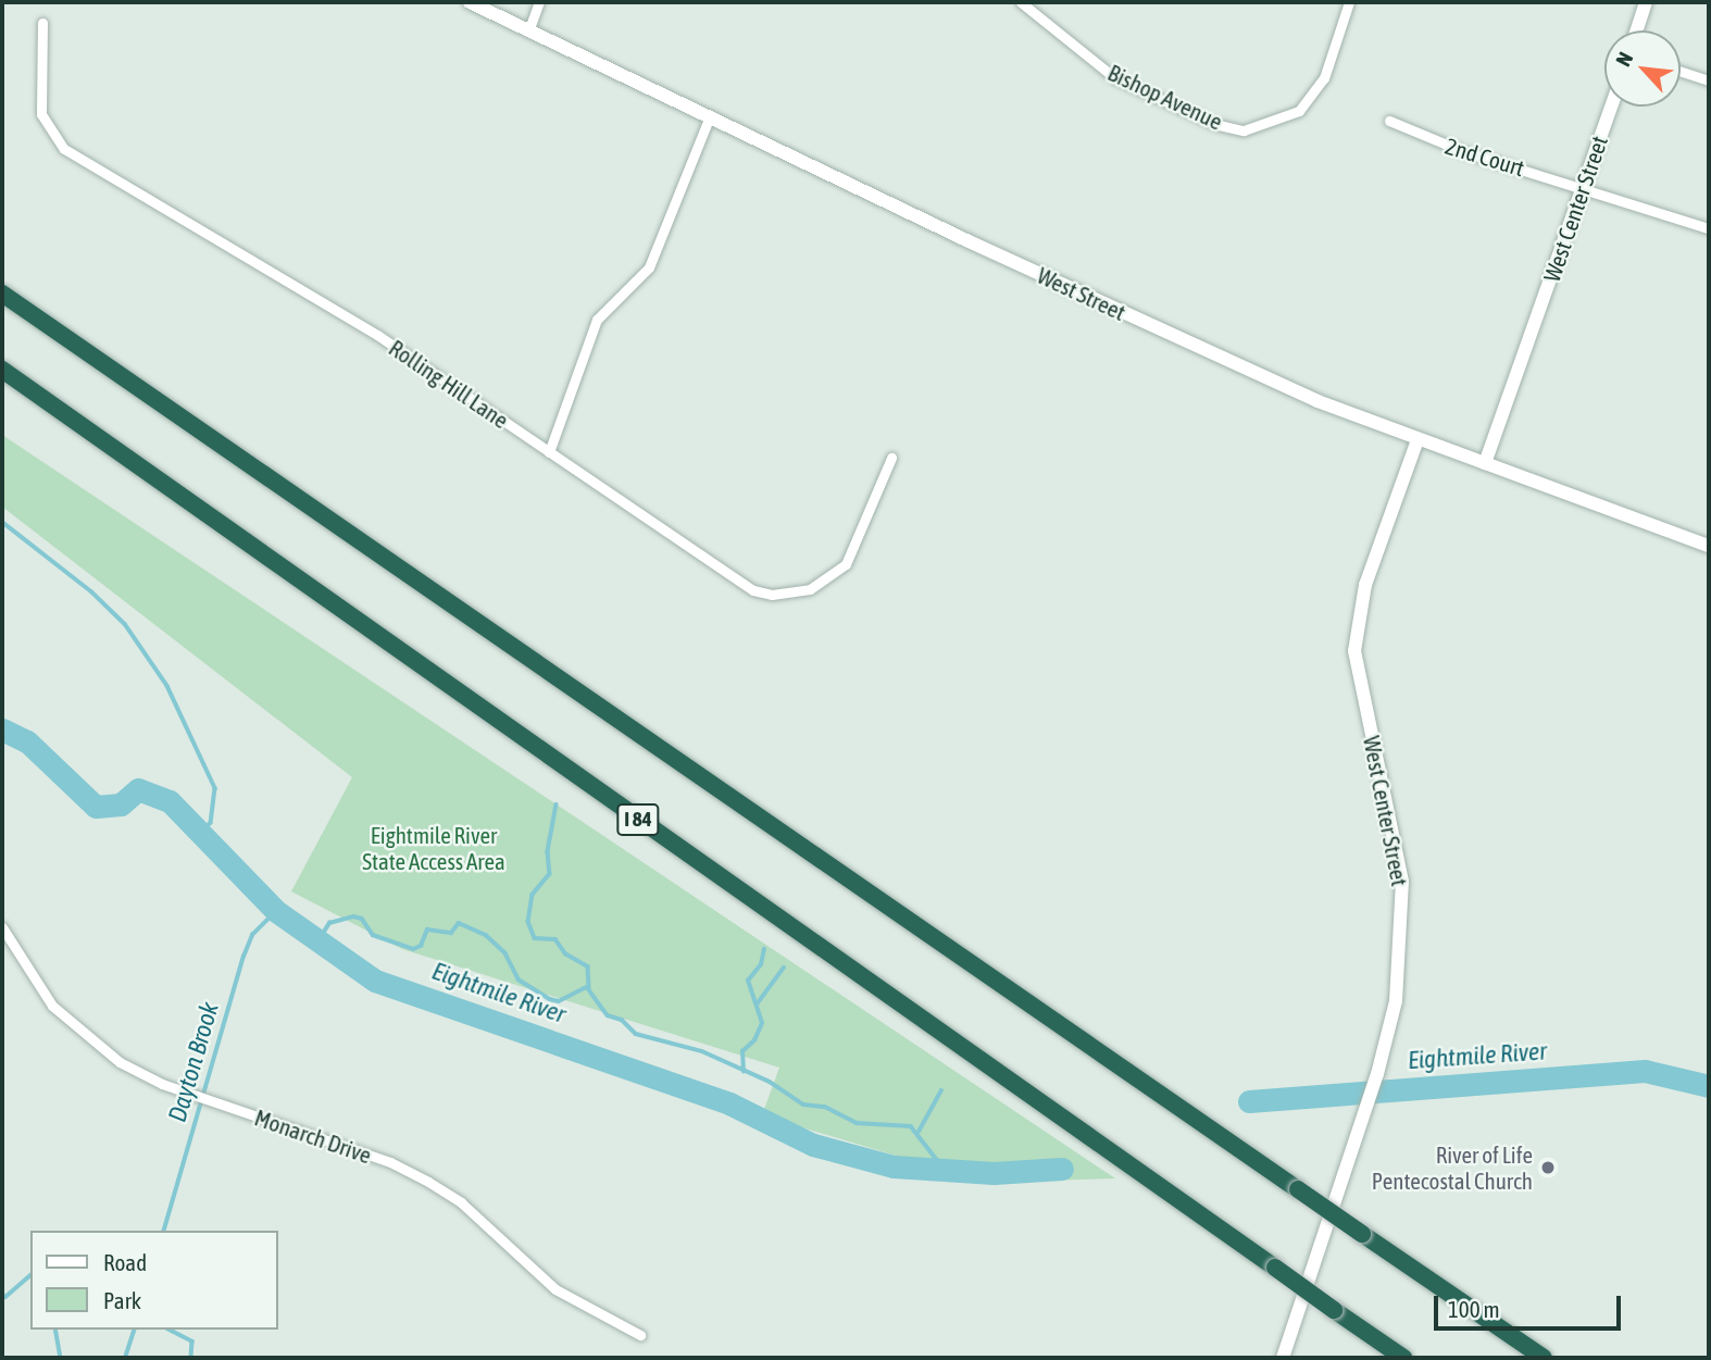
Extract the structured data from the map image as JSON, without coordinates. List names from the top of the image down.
{
  "streets": {
    "highway": ["I 84"],
    "street": [
      "Bishop Avenue",
      "2nd Court",
      "West Center Street",
      "West Street",
      "Rolling Hill Lane",
      "Monarch Drive"
    ]
  },
  "crossings": [
    ["2nd Court", "West Center Street"],
    ["West Center Street", "West Street"]
  ],
  "water": ["Eightmile River", "Dayton Brook"],
  "parks": ["Eightmile River State Access Area"],
  "places": ["River of Life Pentecostal Church"],
  "legend": ["Road", "Park"],
  "scale_bar": "100 m",
  "north": "top left"
}
